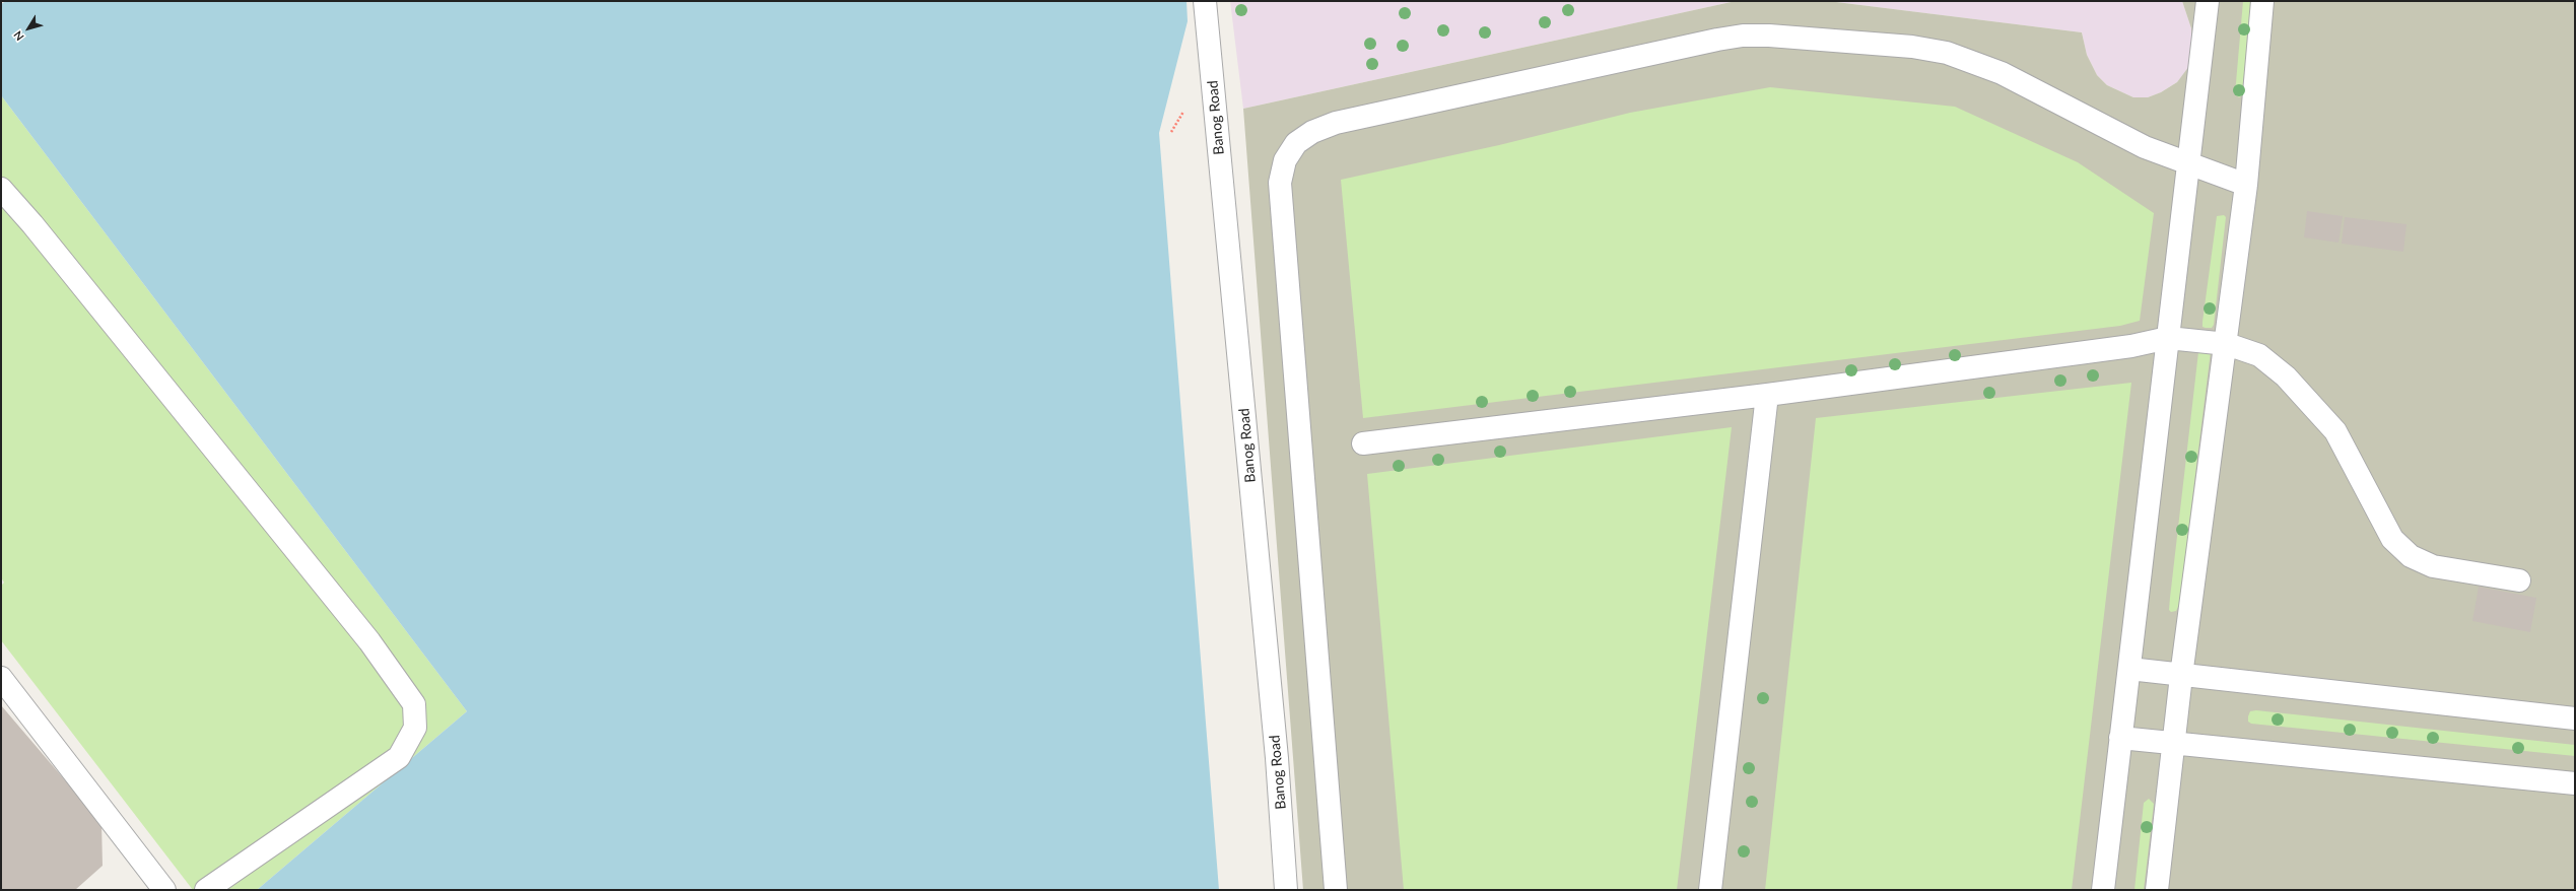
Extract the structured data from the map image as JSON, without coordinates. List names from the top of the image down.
{
  "streets": {
    "lane": ["Banog Road"]
  },
  "north": "bottom left"
}
